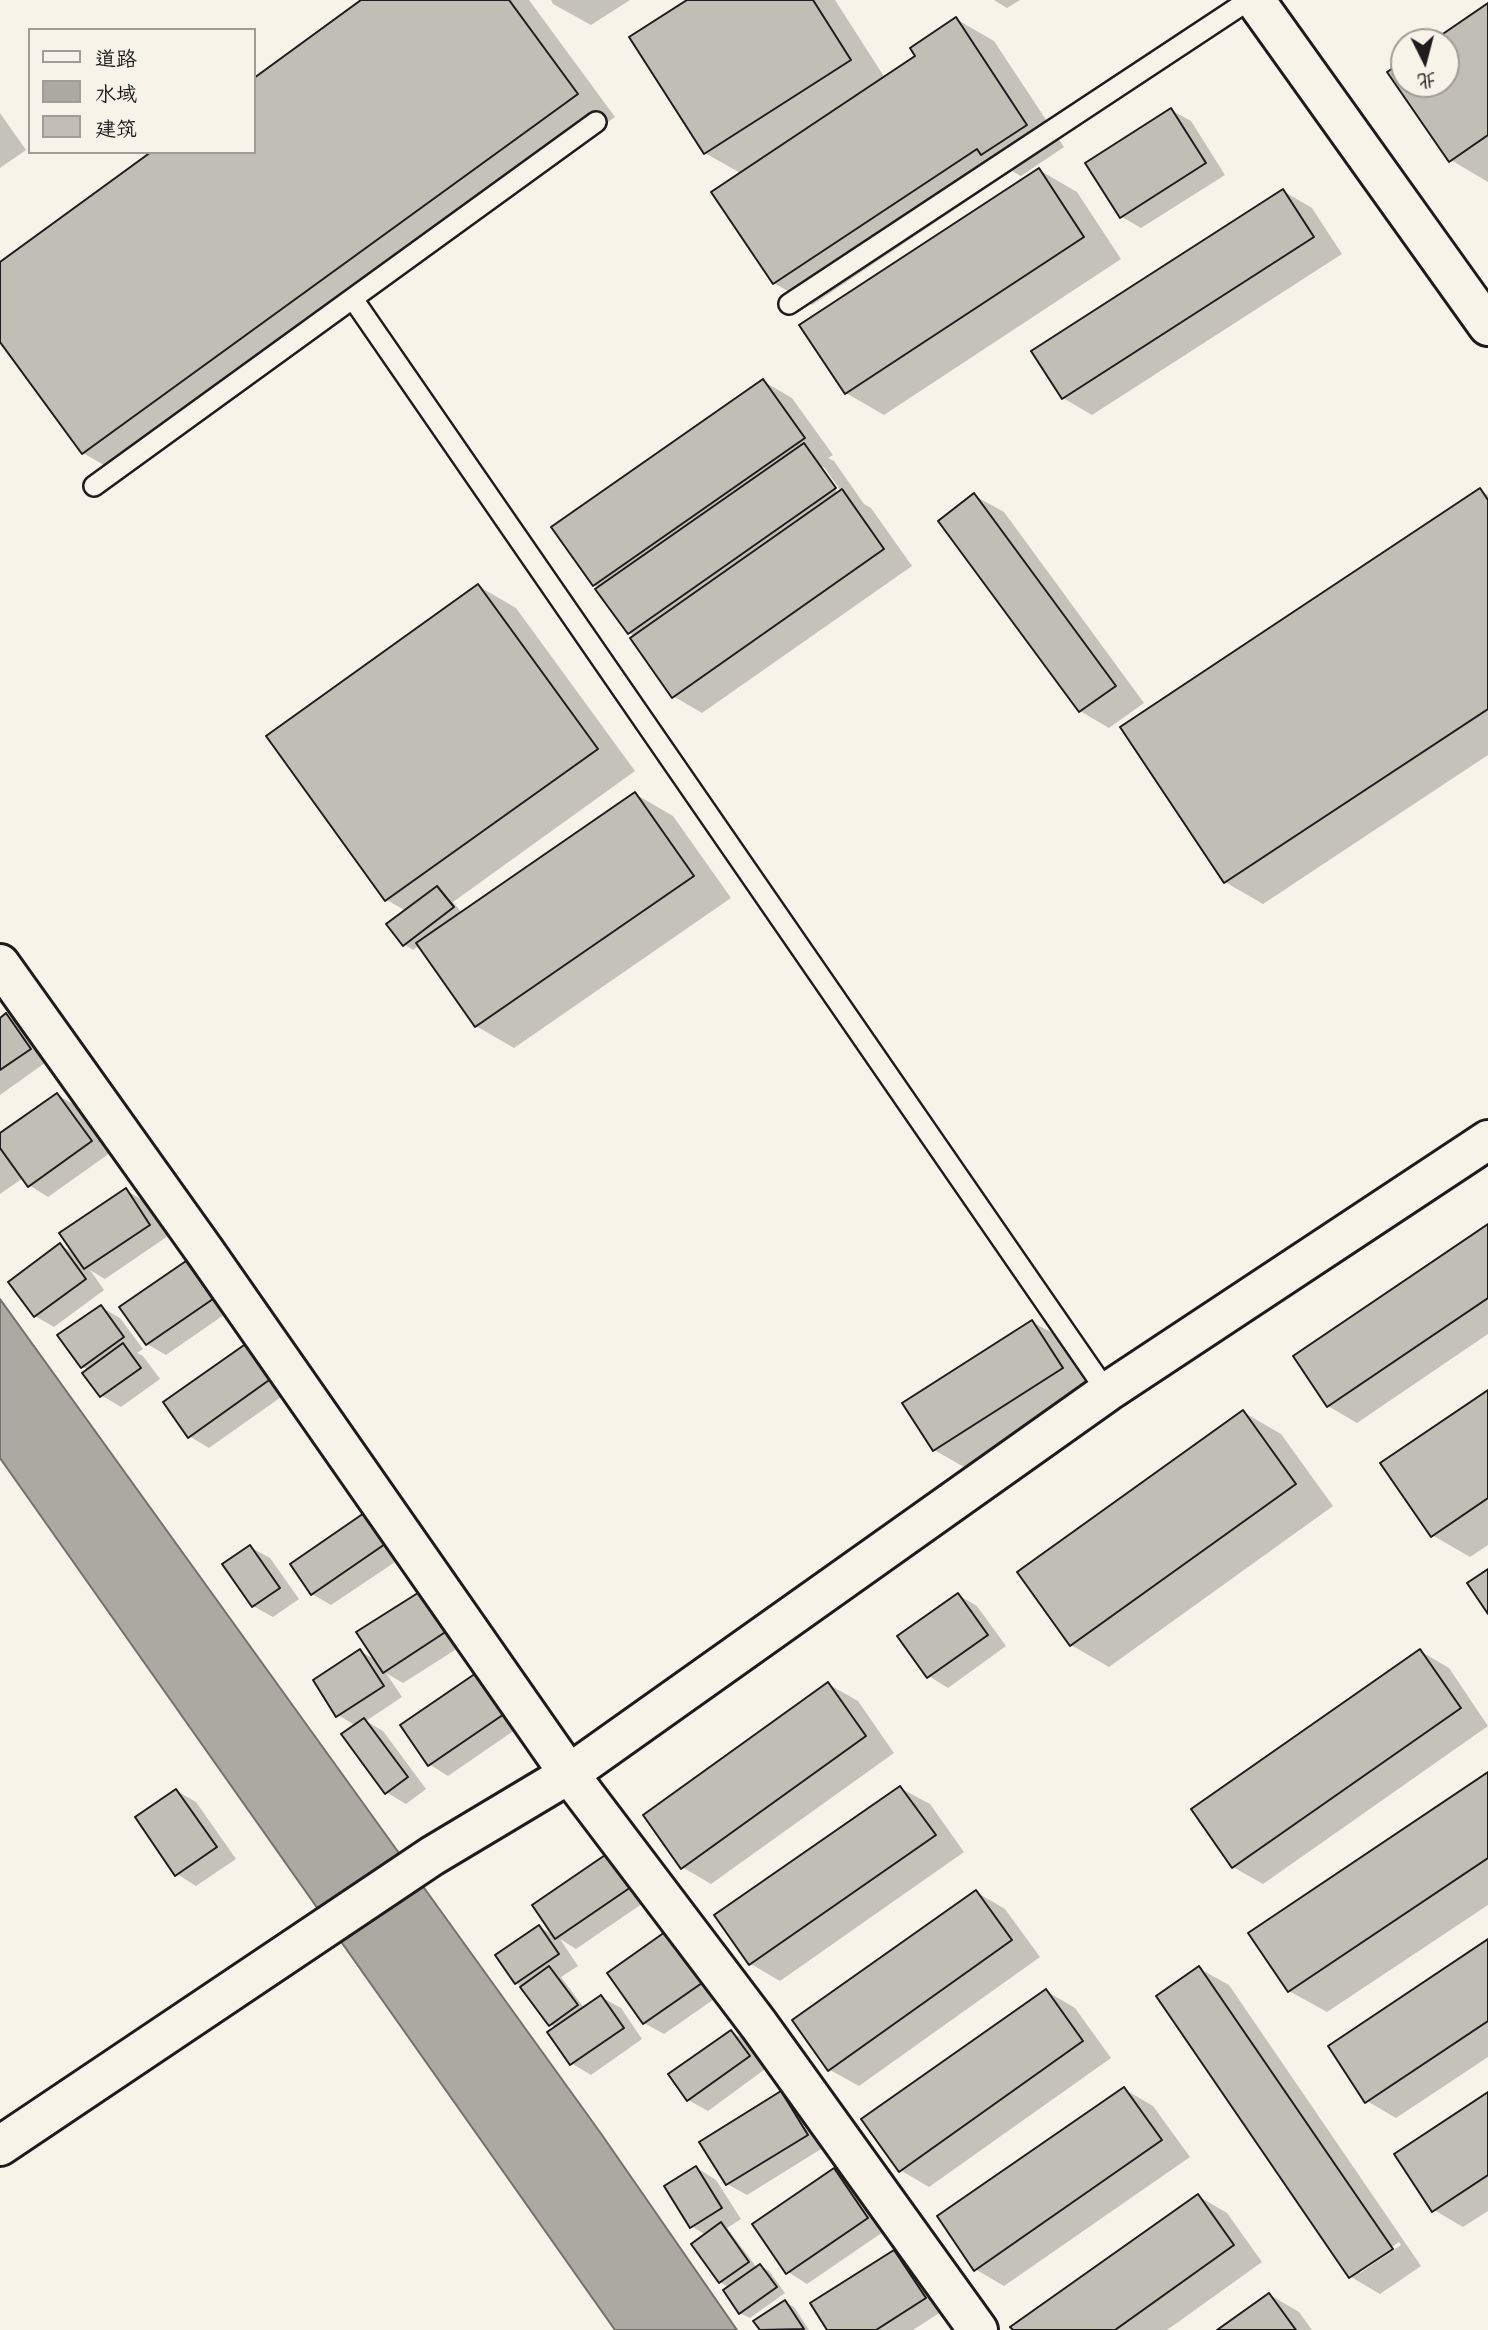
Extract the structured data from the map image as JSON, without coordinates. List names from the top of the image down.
{
  "legend": ["道路", "水域", "建筑"],
  "north": "bottom"
}
